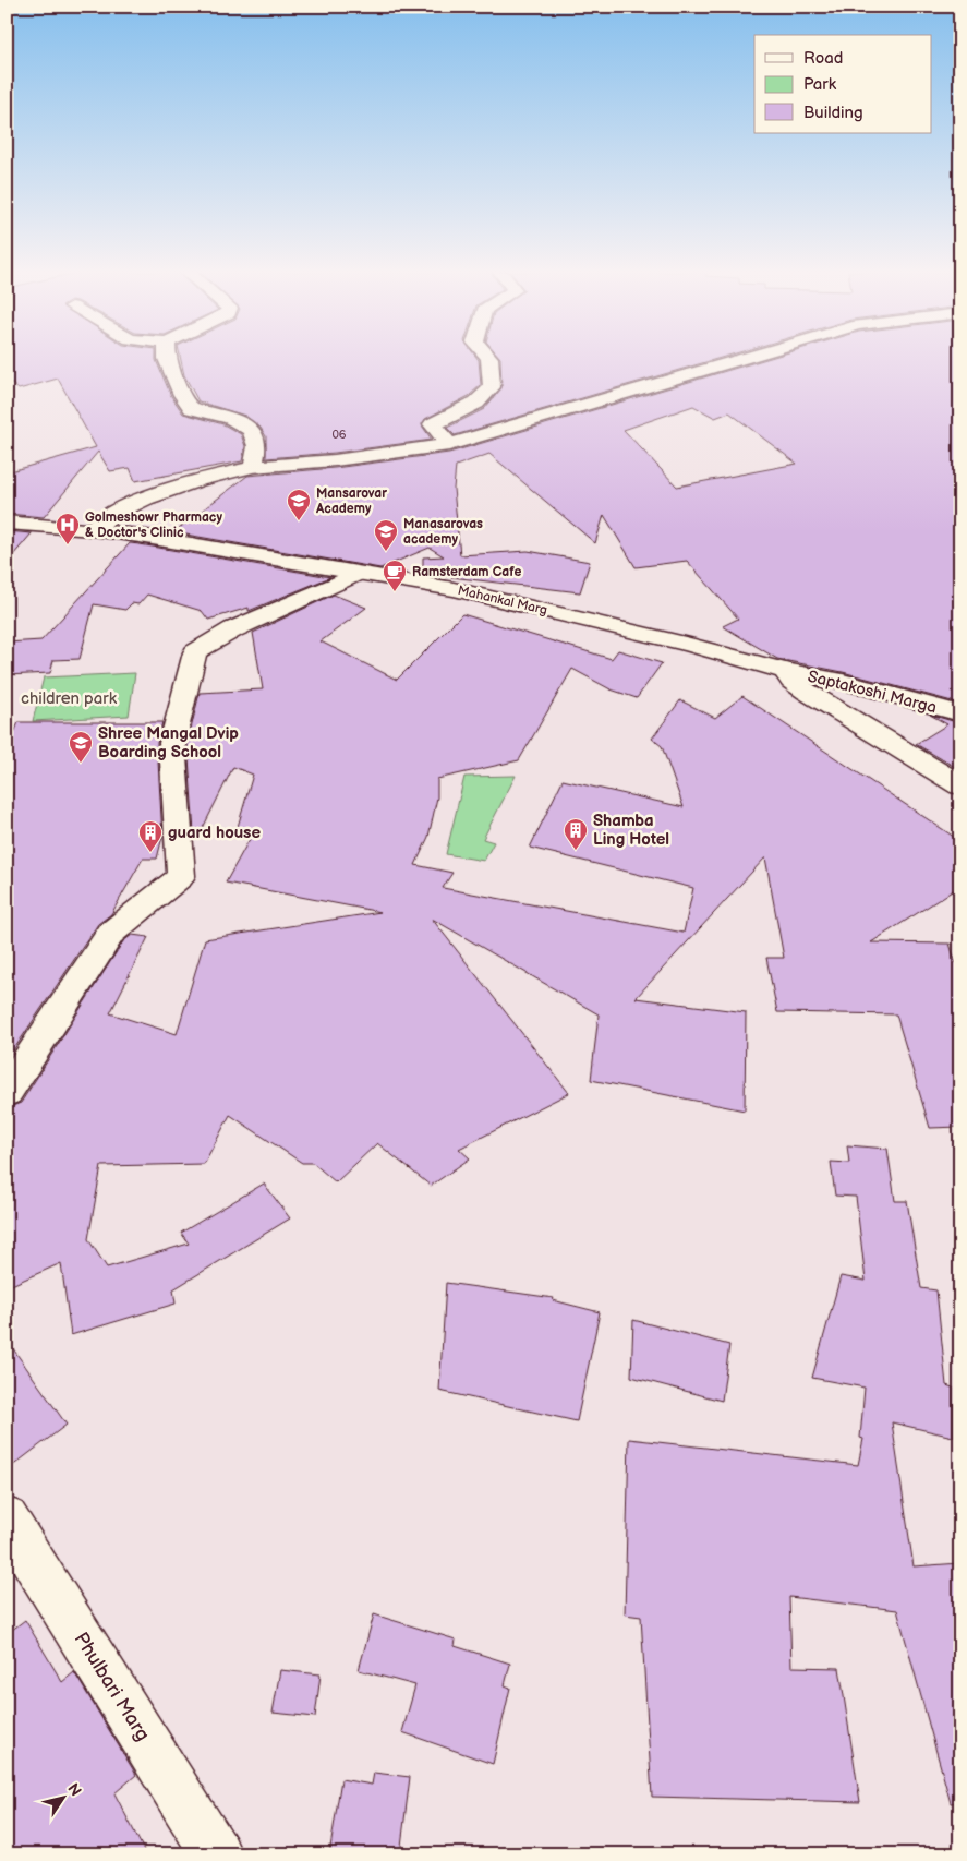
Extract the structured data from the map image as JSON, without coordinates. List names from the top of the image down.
{
  "streets": {
    "street": ["Mahankal Marg", "Saptakoshi Marga", "Phulbari Marg"]
  },
  "crossings": [
    ["Mahankal Marg", "Saptakoshi Marga"]
  ],
  "parks": ["children park"],
  "places": {
    "school or university": ["Mansarovar Academy", "Manasarovas academy", "Shree Mangal Dvip Boarding School"],
    "hospital": ["Golmeshowr Pharmacy & Doctor's Clinic"],
    "cafe": ["Ramsterdam Cafe"],
    "building": ["Shamba Ling Hotel", "guard house"]
  },
  "house_numbers": ["06"],
  "legend": ["Road", "Park", "Building"],
  "north": "top right"
}
